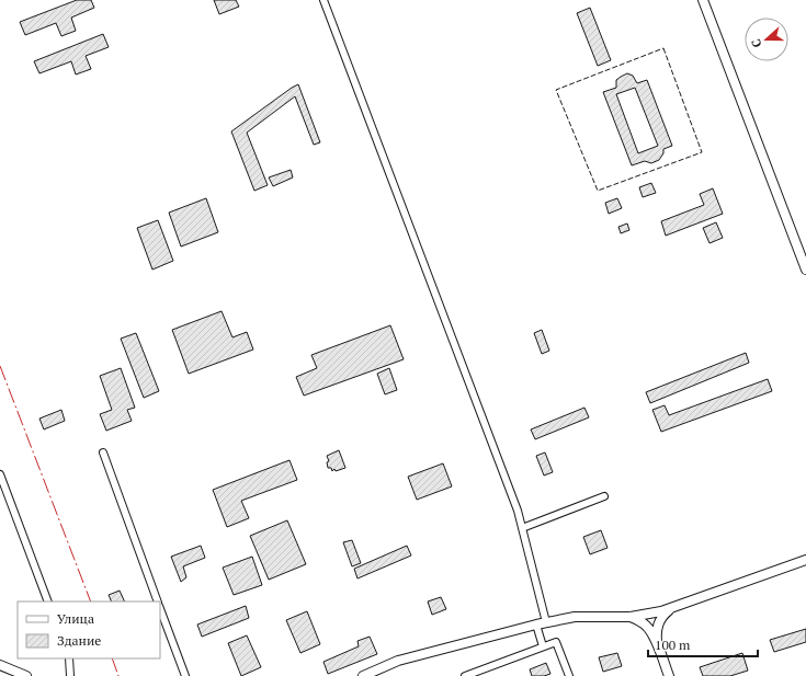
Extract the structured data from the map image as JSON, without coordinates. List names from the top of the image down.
{
  "legend": ["Улица", "Здание"],
  "scale_bar": "100 m",
  "north": "left"
}
